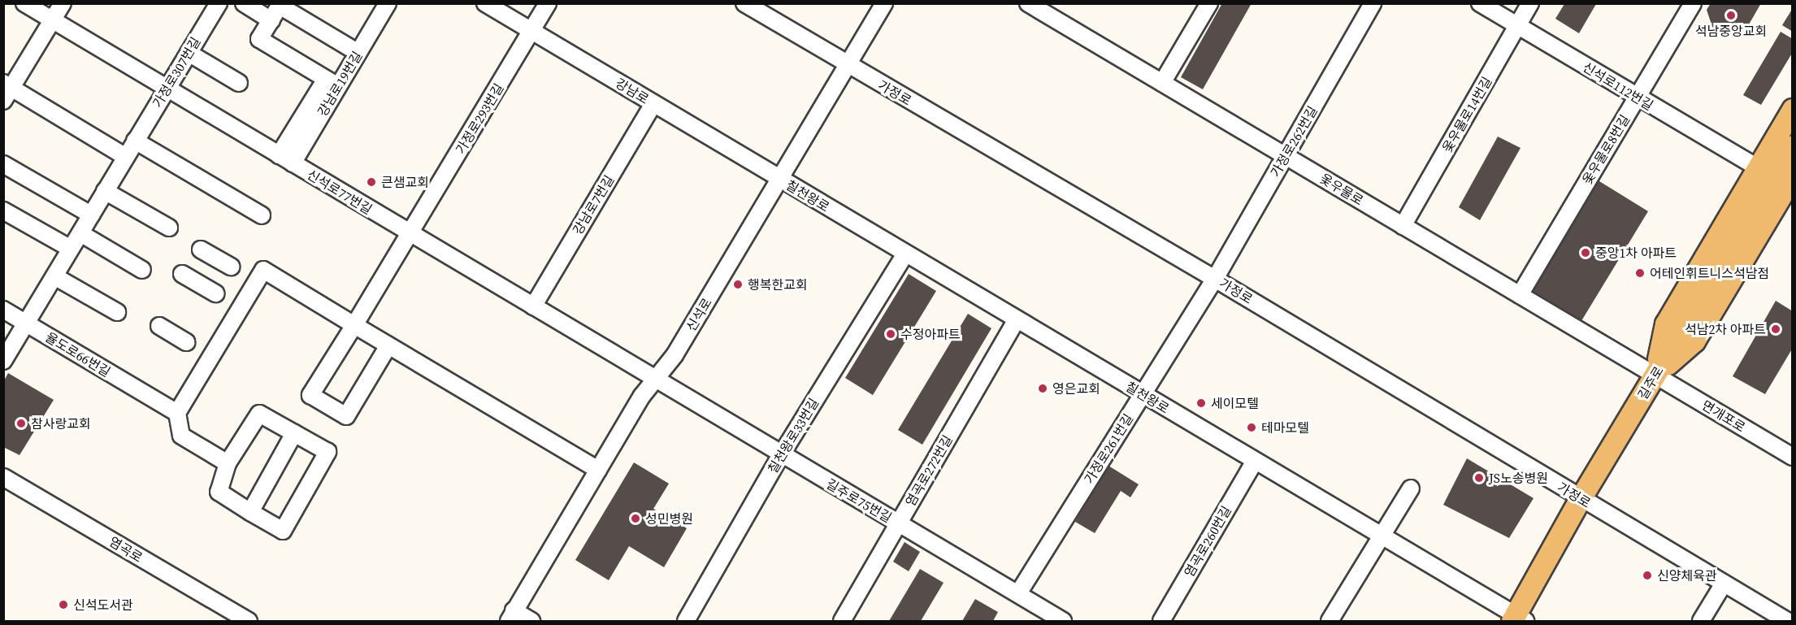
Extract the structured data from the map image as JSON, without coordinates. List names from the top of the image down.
{
  "streets": {
    "main road": ["길주로"],
    "street": [
      "가정로307번길",
      "강남로19번길",
      "신석로112번길",
      "강남로",
      "가정로",
      "옻우물로14번길",
      "가정로293번길",
      "가정로262번길",
      "옻우물로8번길",
      "옻우물로",
      "신석로77번길",
      "칠천왕로",
      "강남로7번길",
      "신석로",
      "율도로66번길",
      "면개포로",
      "칠천왕로33번길",
      "가정로261번길",
      "염곡로272번길",
      "길주로75번길",
      "염곡로260번길",
      "염곡로"
    ]
  },
  "crossings": [
    ["가정로307번길", "신석로77번길"],
    ["가정로307번길", "율도로66번길"],
    ["강남로19번길", "신석로77번길"],
    ["신석로112번길", "옻우물로14번길"],
    ["신석로112번길", "옻우물로8번길"],
    ["강남로", "가정로293번길"],
    ["강남로", "칠천왕로"],
    ["강남로", "강남로7번길"],
    ["강남로", "신석로"],
    ["가정로", "가정로262번길"],
    ["가정로", "신석로"],
    ["가정로", "길주로"],
    ["가정로", "가정로261번길"],
    ["옻우물로14번길", "옻우물로"],
    ["가정로293번길", "신석로77번길"],
    ["가정로262번길", "옻우물로"],
    ["가정로262번길", "가정로261번길"],
    ["옻우물로8번길", "옻우물로"],
    ["옻우물로", "길주로"],
    ["옻우물로", "면개포로"],
    ["신석로77번길", "강남로7번길"],
    ["신석로77번길", "신석로"],
    ["신석로77번길", "길주로75번길"],
    ["칠천왕로", "신석로"],
    ["칠천왕로", "길주로"],
    ["칠천왕로", "칠천왕로33번길"],
    ["칠천왕로", "가정로261번길"],
    ["칠천왕로", "염곡로272번길"],
    ["칠천왕로", "염곡로260번길"],
    ["신석로", "길주로75번길"],
    ["길주로", "면개포로"],
    ["칠천왕로33번길", "길주로75번길"],
    ["가정로261번길", "길주로75번길"],
    ["염곡로272번길", "길주로75번길"]
  ],
  "places": [
    "석남중앙교회",
    "큰샘교회",
    "중앙1차 아파트",
    "어테인휘트니스석남점",
    "행복한교회",
    "석남2차 아파트",
    "수정아파트",
    "영은교회",
    "세이모텔",
    "참사랑교회",
    "테마모텔",
    "JS노송병원",
    "성민병원",
    "신양체육관",
    "신석도서관"
  ]
}
